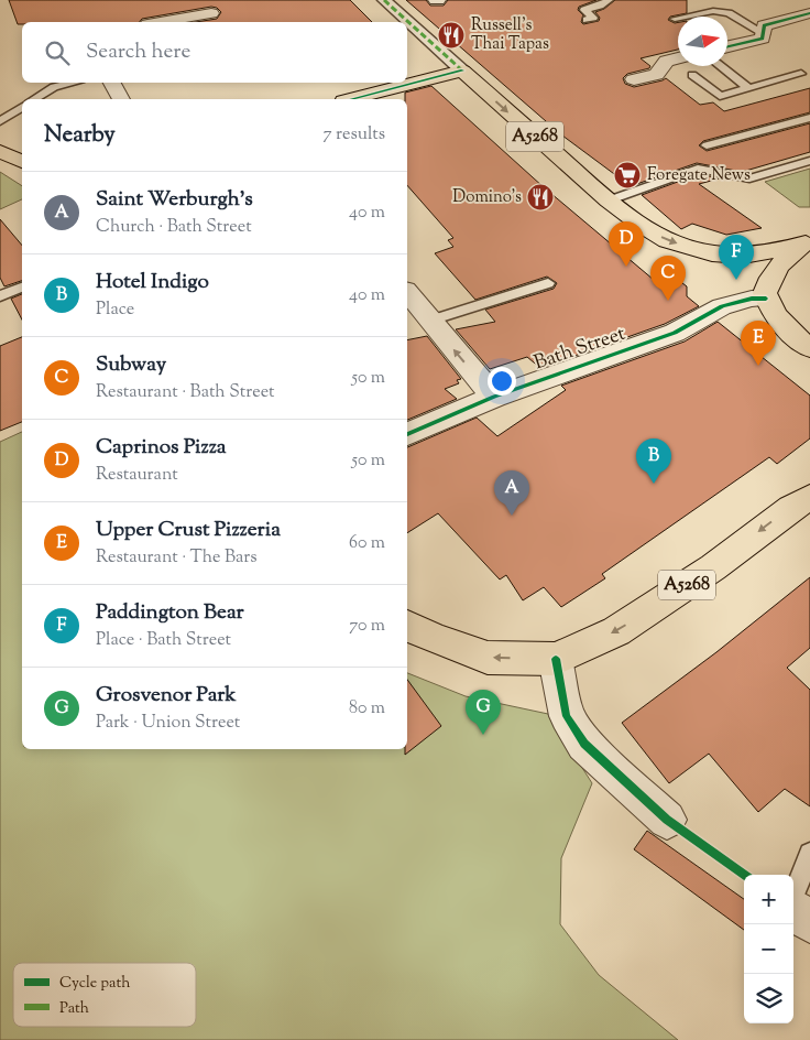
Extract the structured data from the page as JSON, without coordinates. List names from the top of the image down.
{
  "streets": {
    "highway": ["A5268"],
    "street": ["Bath Street"]
  },
  "crossings": [
    ["A5268", "Bath Street"]
  ],
  "places": {
    "restaurant": ["Russell's Thai Tapas", "Domino's"],
    "supermarket": ["Foregate News"]
  },
  "legend": ["Cycle path", "Path"],
  "north": "right",
  "page": {
    "search": "Search here",
    "heading": ["Nearby", "7 results"],
    "list": [
      {
        "mark": "A",
        "name": "Saint Werburgh's",
        "note": "Church · Bath Street",
        "value": "40 m"
      },
      {
        "mark": "B",
        "name": "Hotel Indigo",
        "note": "Place",
        "value": "40 m"
      },
      {
        "mark": "C",
        "name": "Subway",
        "note": "Restaurant · Bath Street",
        "value": "50 m"
      },
      {
        "mark": "D",
        "name": "Caprinos Pizza",
        "note": "Restaurant",
        "value": "50 m"
      },
      {
        "mark": "E",
        "name": "Upper Crust Pizzeria",
        "note": "Restaurant · The Bars",
        "value": "60 m"
      },
      {
        "mark": "F",
        "name": "Paddington Bear",
        "note": "Place · Bath Street",
        "value": "70 m"
      },
      {
        "mark": "G",
        "name": "Grosvenor Park",
        "note": "Park · Union Street",
        "value": "80 m"
      }
    ],
    "pins": [
      "D",
      "F",
      "C",
      "E",
      "B",
      "A",
      "G"
    ],
    "map_buttons": ["+", "−"]
  }
}
